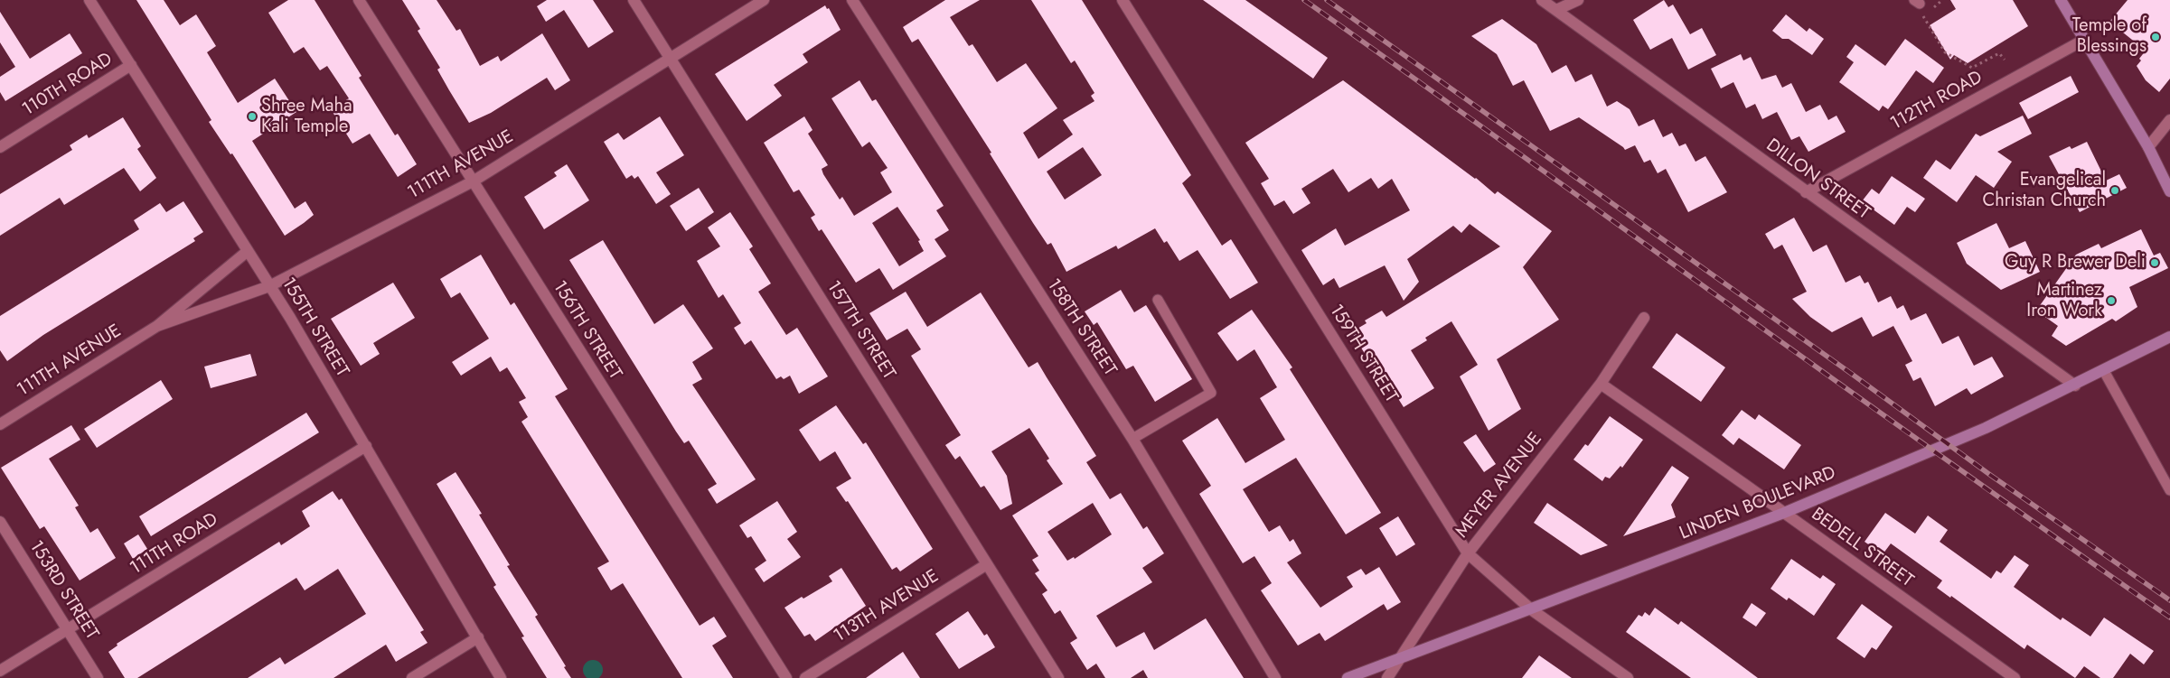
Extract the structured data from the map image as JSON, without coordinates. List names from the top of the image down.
{
  "streets": {
    "main road": ["LINDEN BOULEVARD"],
    "street": [
      "110TH ROAD",
      "112TH ROAD",
      "111TH AVENUE",
      "DILLON STREET",
      "155TH STREET",
      "158TH STREET",
      "156TH STREET",
      "157TH STREET",
      "159TH STREET",
      "MEYER AVENUE",
      "111TH ROAD",
      "BEDELL STREET",
      "153RD STREET",
      "113TH AVENUE"
    ]
  },
  "crossings": [
    ["110TH ROAD", "155TH STREET"],
    ["112TH ROAD", "DILLON STREET"],
    ["111TH AVENUE", "155TH STREET"],
    ["111TH AVENUE", "156TH STREET"],
    ["111TH AVENUE", "157TH STREET"],
    ["DILLON STREET", "LINDEN BOULEVARD"],
    ["155TH STREET", "111TH ROAD"],
    ["157TH STREET", "113TH AVENUE"],
    ["159TH STREET", "MEYER AVENUE"],
    ["159TH STREET", "LINDEN BOULEVARD"],
    ["MEYER AVENUE", "LINDEN BOULEVARD"],
    ["MEYER AVENUE", "BEDELL STREET"],
    ["LINDEN BOULEVARD", "BEDELL STREET"],
    ["111TH ROAD", "153RD STREET"]
  ],
  "places": [
    "Temple of Blessings",
    "Shree Maha Kali Temple",
    "Evangelical Christan Church",
    "Guy R Brewer Deli",
    "Martinez Iron Work"
  ]
}
